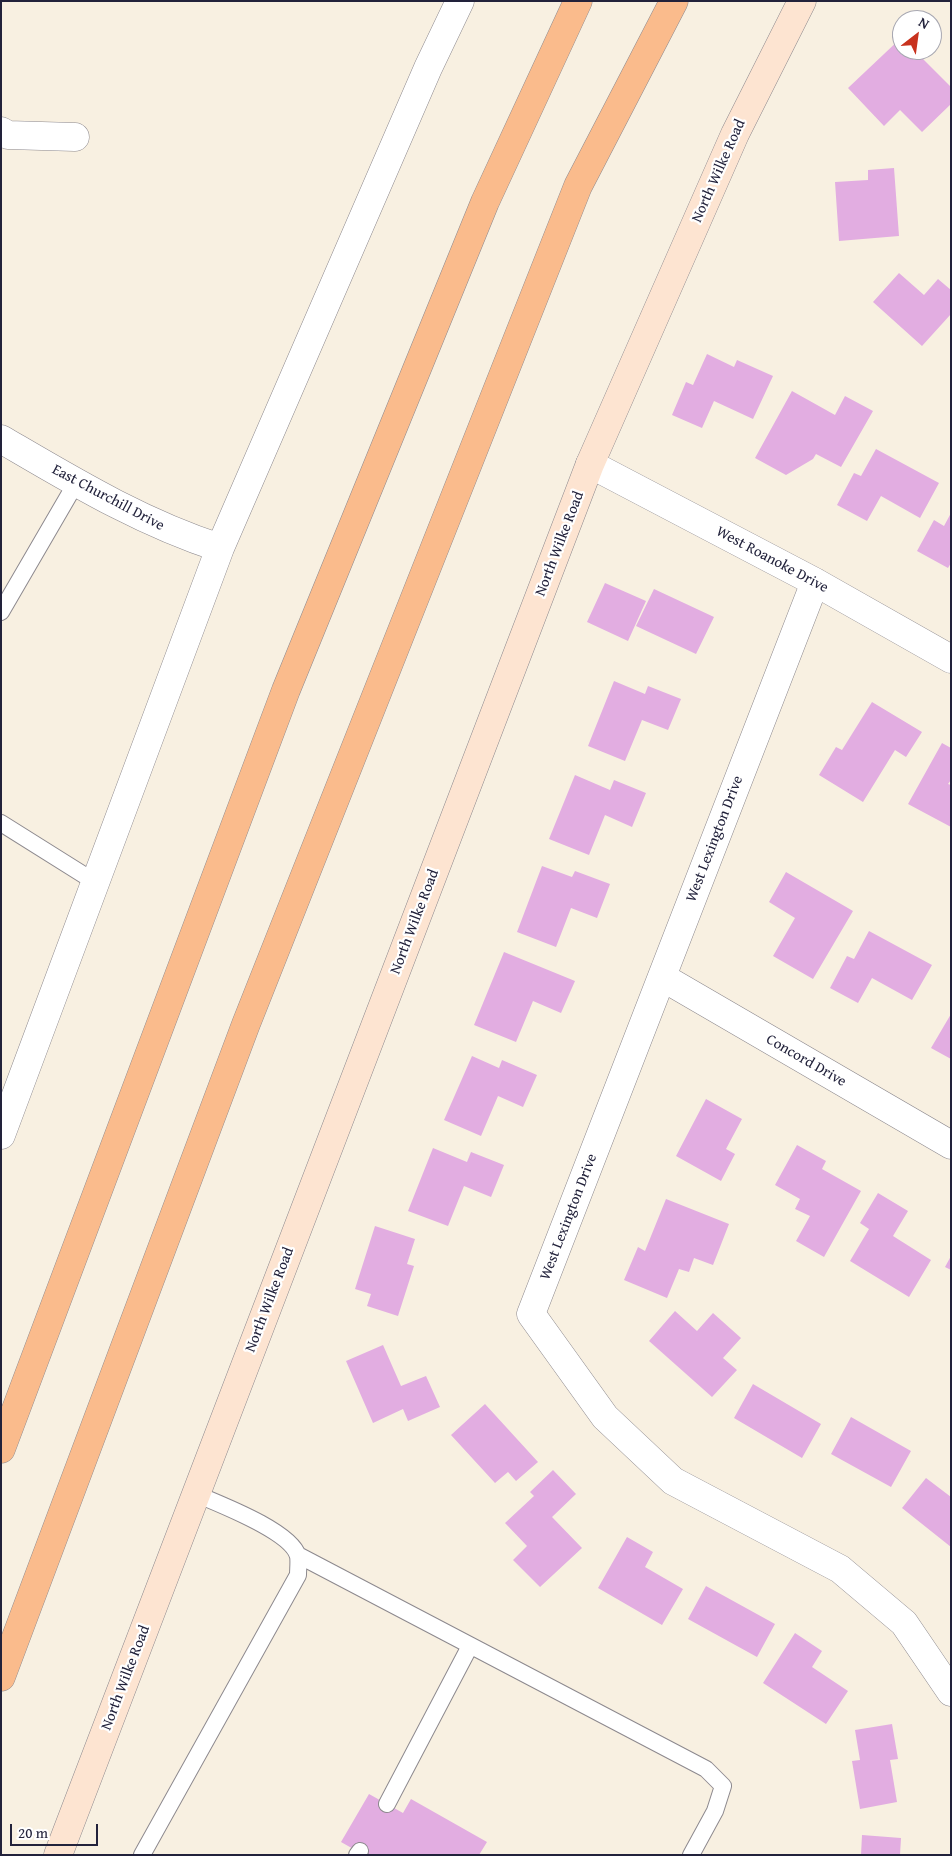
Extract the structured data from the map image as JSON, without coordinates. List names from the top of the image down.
{
  "streets": {
    "street": [
      "North Wilke Road",
      "East Churchill Drive",
      "West Roanoke Drive",
      "West Lexington Drive",
      "Concord Drive"
    ]
  },
  "crossings": [
    ["North Wilke Road", "West Roanoke Drive"],
    ["West Roanoke Drive", "West Lexington Drive"],
    ["West Lexington Drive", "Concord Drive"]
  ],
  "scale_bar": "20 m",
  "north": "top right"
}
